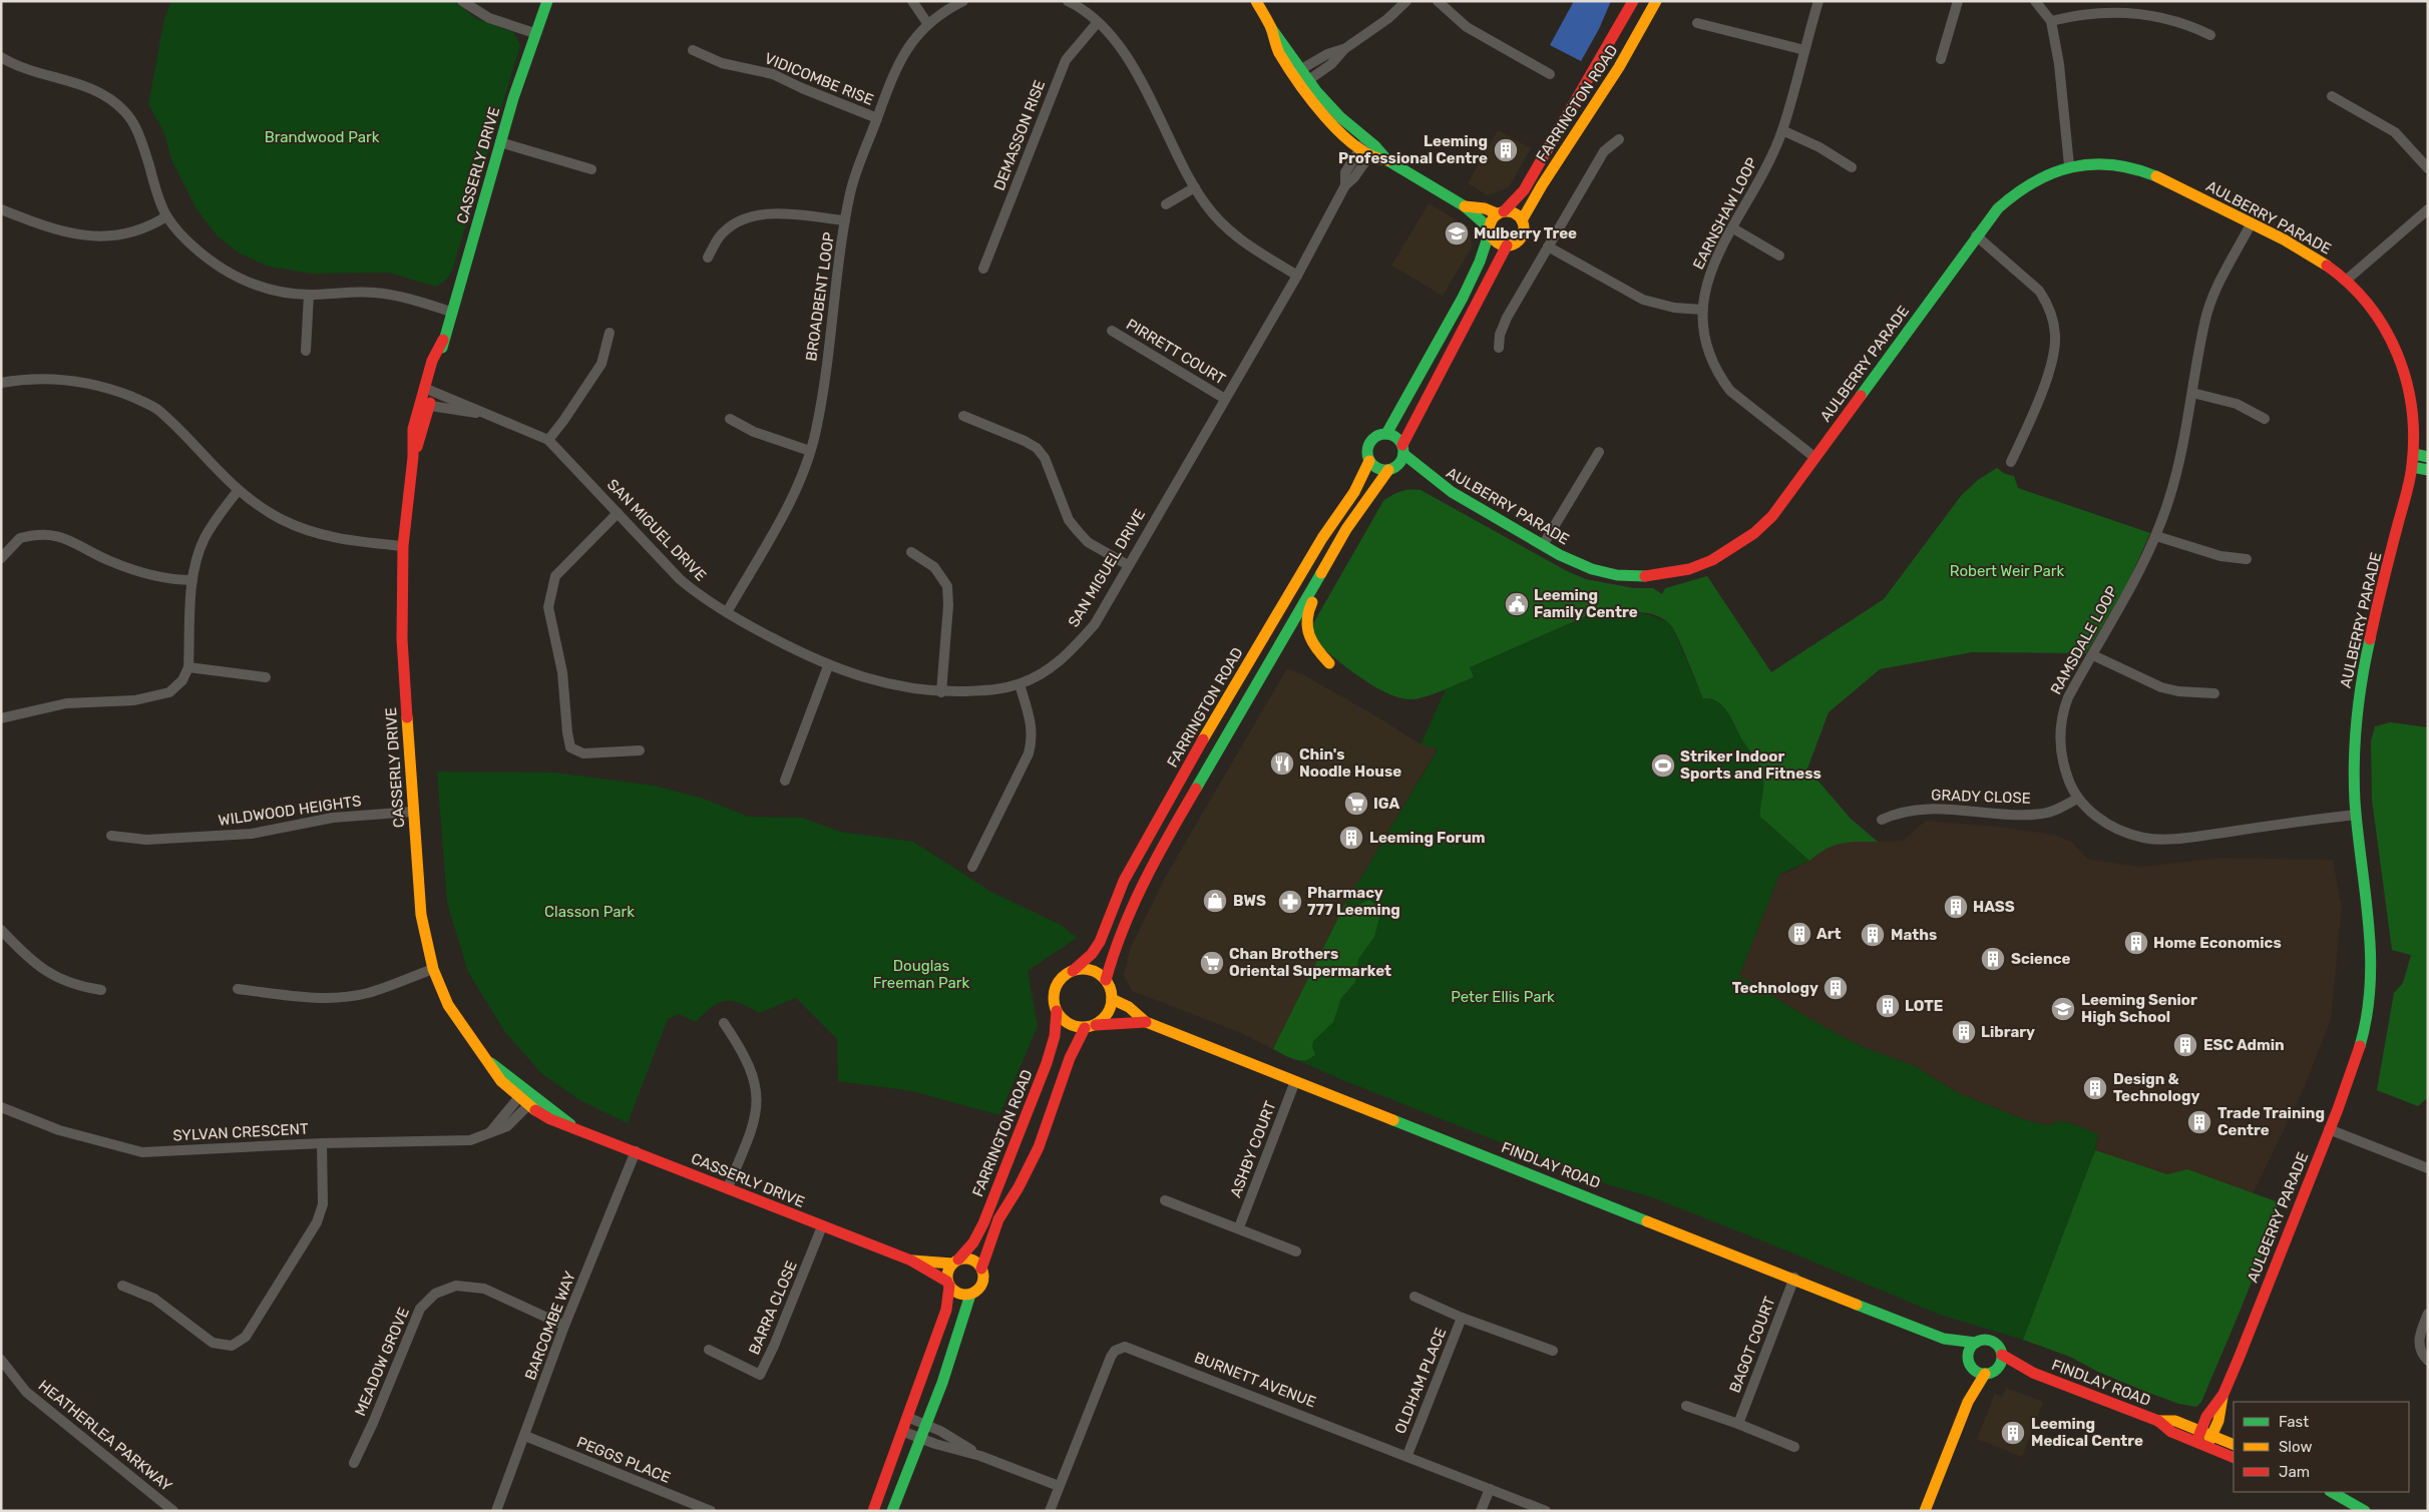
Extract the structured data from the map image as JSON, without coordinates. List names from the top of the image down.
{
  "streets": {
    "main road": [
      "FARRINGTON ROAD",
      "CASSERLY DRIVE",
      "AULBERRY PARADE",
      "FINDLAY ROAD"
    ],
    "street": [
      "VIDICOMBE RISE",
      "DEMASSON RISE",
      "EARNSHAW LOOP",
      "BROADBENT LOOP",
      "PIRRETT COURT",
      "SAN MIGUEL DRIVE",
      "RAMSDALE LOOP",
      "GRADY CLOSE",
      "WILDWOOD HEIGHTS",
      "SYLVAN CRESCENT",
      "ASHBY COURT",
      "BARRA CLOSE",
      "BARCOMBE WAY",
      "BAGOT COURT",
      "MEADOW GROVE",
      "BURNETT AVENUE",
      "OLDHAM PLACE",
      "HEATHERLEA PARKWAY",
      "PEGGS PLACE"
    ]
  },
  "crossings": [
    ["VIDICOMBE RISE", "BROADBENT LOOP"],
    ["FARRINGTON ROAD", "CASSERLY DRIVE"],
    ["FARRINGTON ROAD", "AULBERRY PARADE"],
    ["FARRINGTON ROAD", "FINDLAY ROAD"],
    ["CASSERLY DRIVE", "SAN MIGUEL DRIVE"],
    ["CASSERLY DRIVE", "WILDWOOD HEIGHTS"],
    ["CASSERLY DRIVE", "SYLVAN CRESCENT"],
    ["CASSERLY DRIVE", "BARRA CLOSE"],
    ["CASSERLY DRIVE", "BARCOMBE WAY"],
    ["EARNSHAW LOOP", "AULBERRY PARADE"],
    ["AULBERRY PARADE", "RAMSDALE LOOP"],
    ["AULBERRY PARADE", "FINDLAY ROAD"],
    ["BROADBENT LOOP", "SAN MIGUEL DRIVE"],
    ["PIRRETT COURT", "SAN MIGUEL DRIVE"],
    ["RAMSDALE LOOP", "GRADY CLOSE"],
    ["ASHBY COURT", "FINDLAY ROAD"],
    ["FINDLAY ROAD", "BAGOT COURT"],
    ["BARCOMBE WAY", "MEADOW GROVE"],
    ["BARCOMBE WAY", "PEGGS PLACE"],
    ["BURNETT AVENUE", "OLDHAM PLACE"]
  ],
  "parks": [
    "Brandwood Park",
    "Robert Weir Park",
    "Classon Park",
    "Douglas Freeman Park",
    "Peter Ellis Park"
  ],
  "places": {
    "building": [
      "Leeming Professional Centre",
      "Leeming Forum",
      "HASS",
      "Art",
      "Maths",
      "Home Economics",
      "Science",
      "Technology",
      "LOTE",
      "Library",
      "ESC Admin",
      "Design & Technology",
      "Trade Training Centre",
      "Leeming Medical Centre"
    ],
    "school or university": ["Mulberry Tree", "Leeming Senior High School"],
    "public building": ["Leeming Family Centre"],
    "restaurant": ["Chin's Noodle House"],
    "sports": ["Striker Indoor Sports and Fitness"],
    "supermarket": ["IGA", "Chan Brothers Oriental Supermarket"],
    "shop": ["BWS"],
    "pharmacy": ["Pharmacy 777 Leeming"]
  },
  "legend": ["Fast", "Slow", "Jam"]
}
